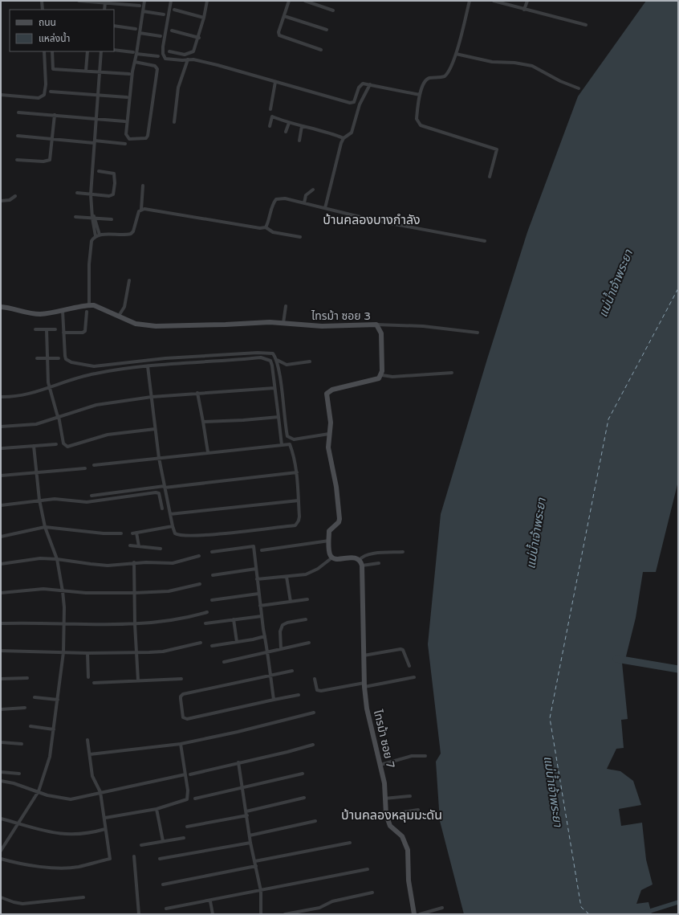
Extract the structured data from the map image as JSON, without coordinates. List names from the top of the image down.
{
  "streets": {
    "street": ["ไทรม้า ซอย 3", "ไทรม้า ซอย 7"]
  },
  "districts": ["บ้านคลองบางกำลัง", "บ้านคลองหลุมมะดัน"],
  "water": ["แม่น้ำเจ้าพระยา"],
  "legend": ["ถนน", "แหล่งน้ำ"]
}
